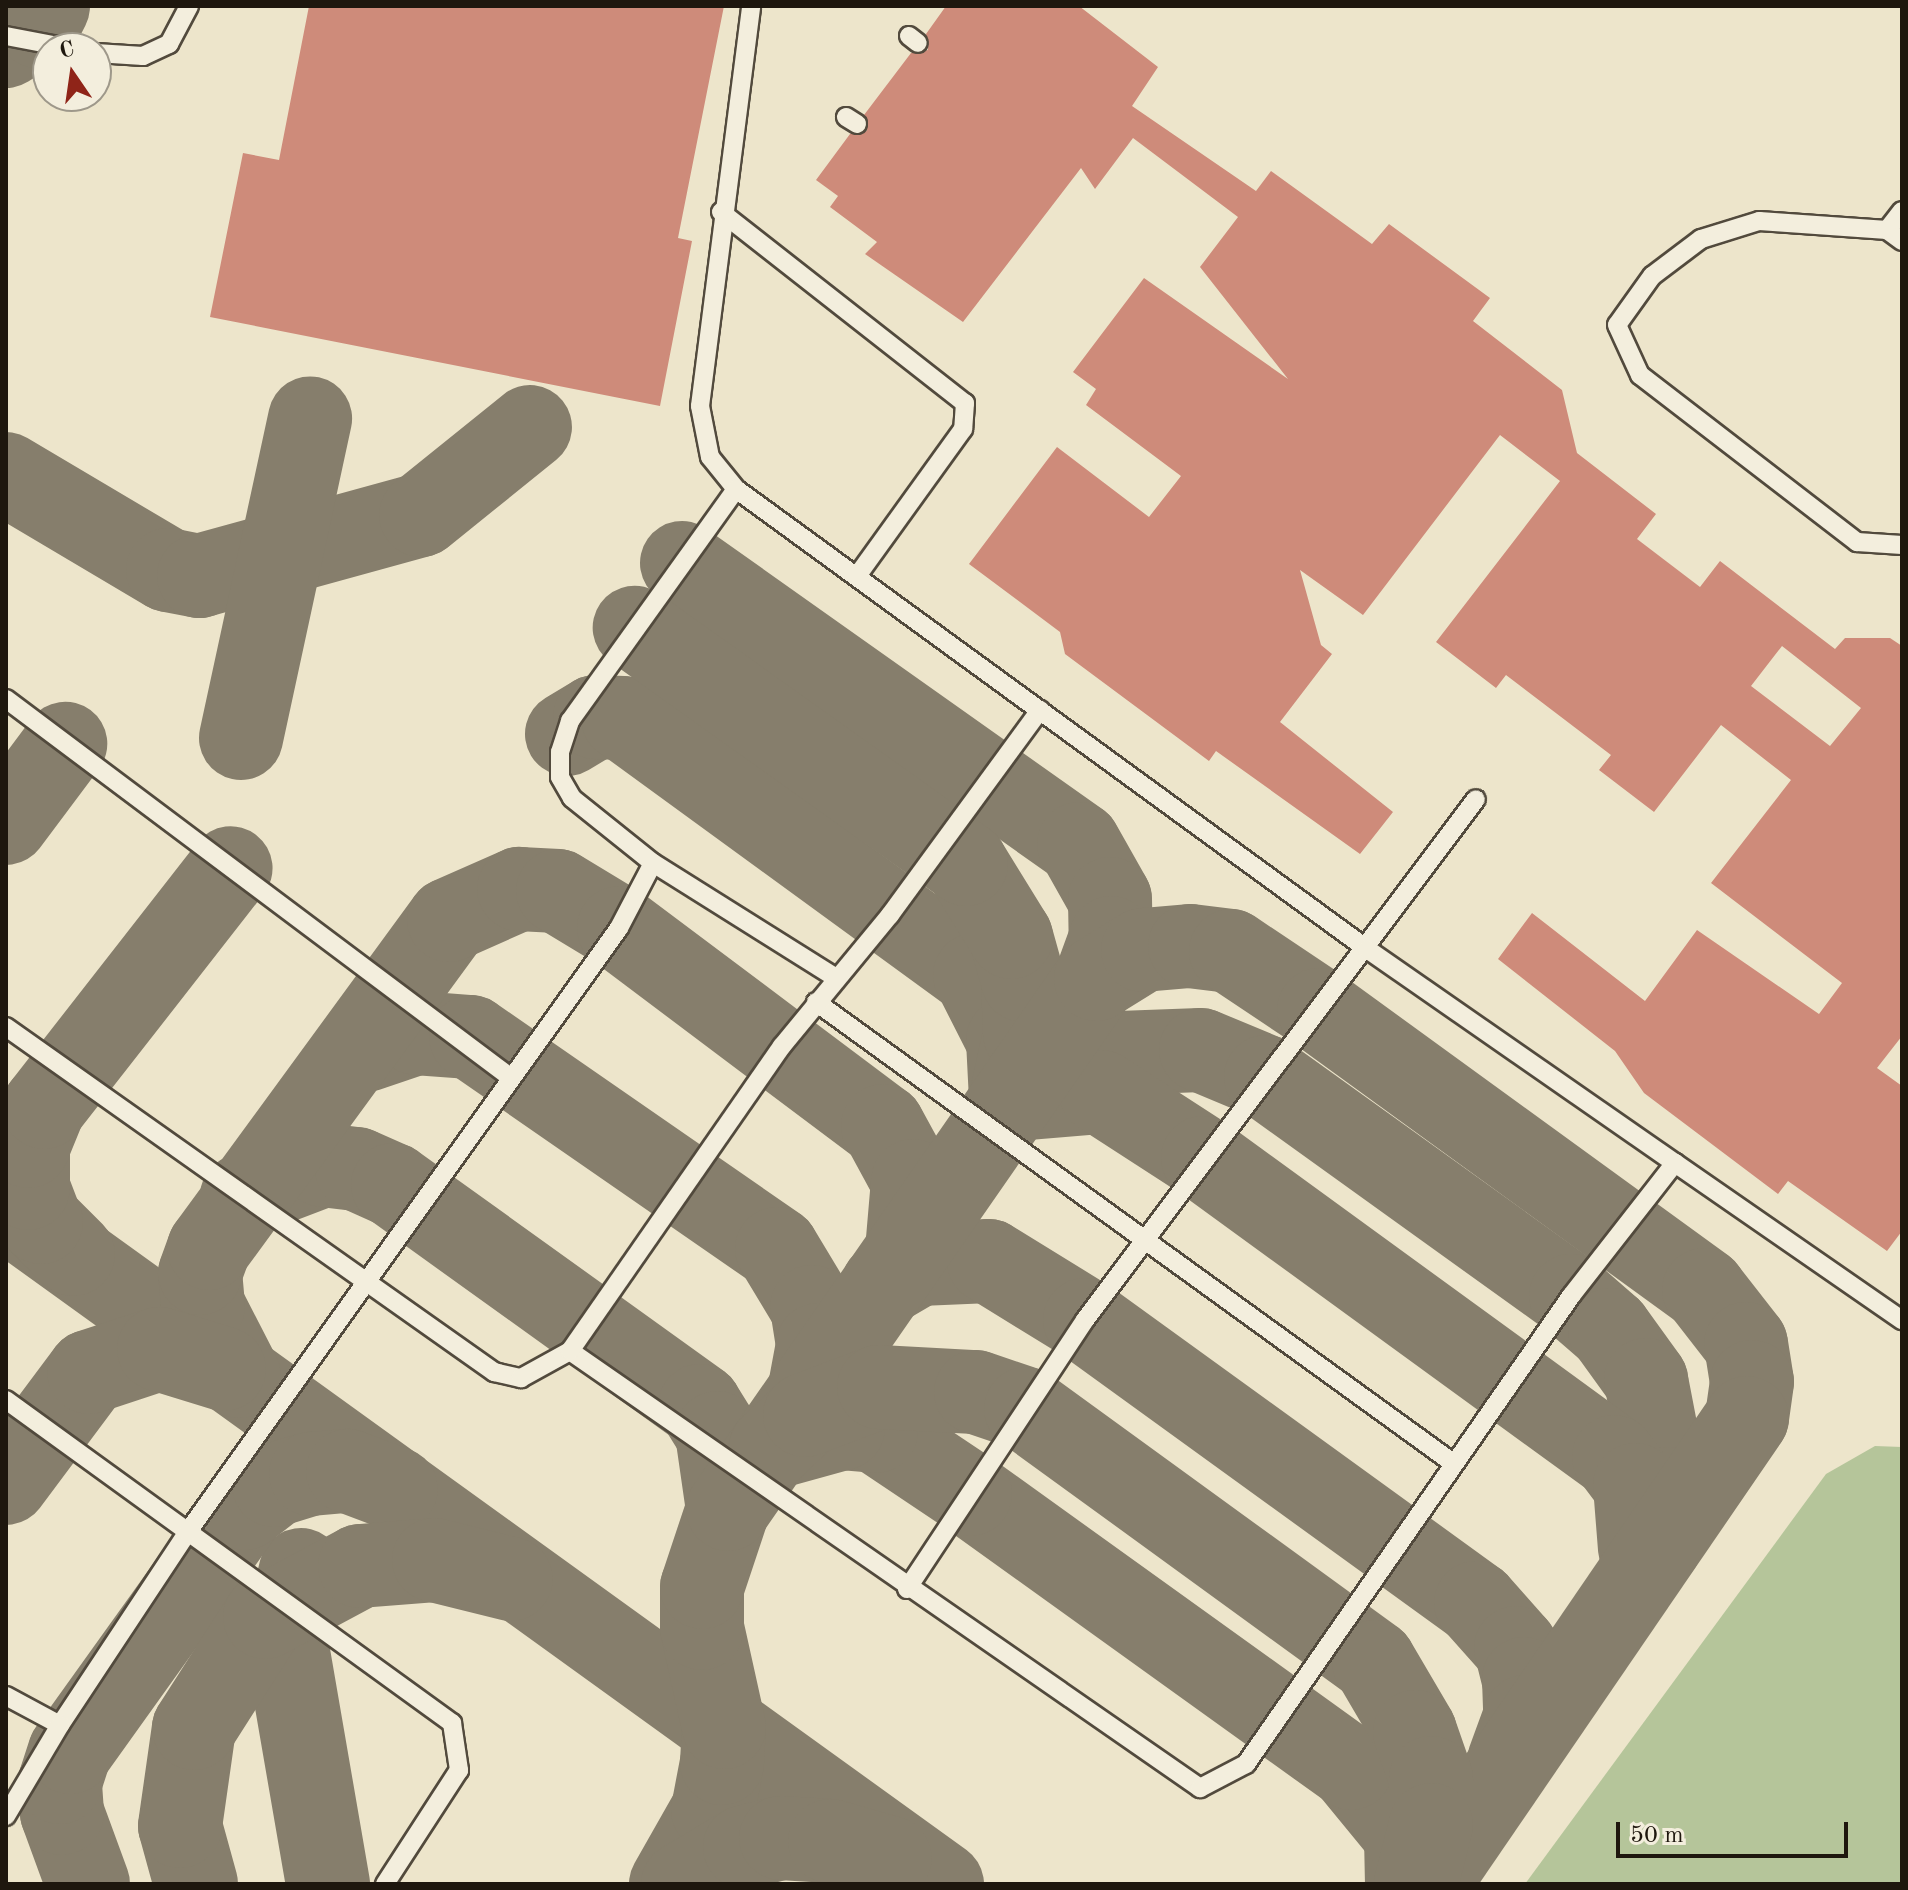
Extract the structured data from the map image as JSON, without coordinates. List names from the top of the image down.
{
  "scale_bar": "50 m",
  "north": "top"
}
